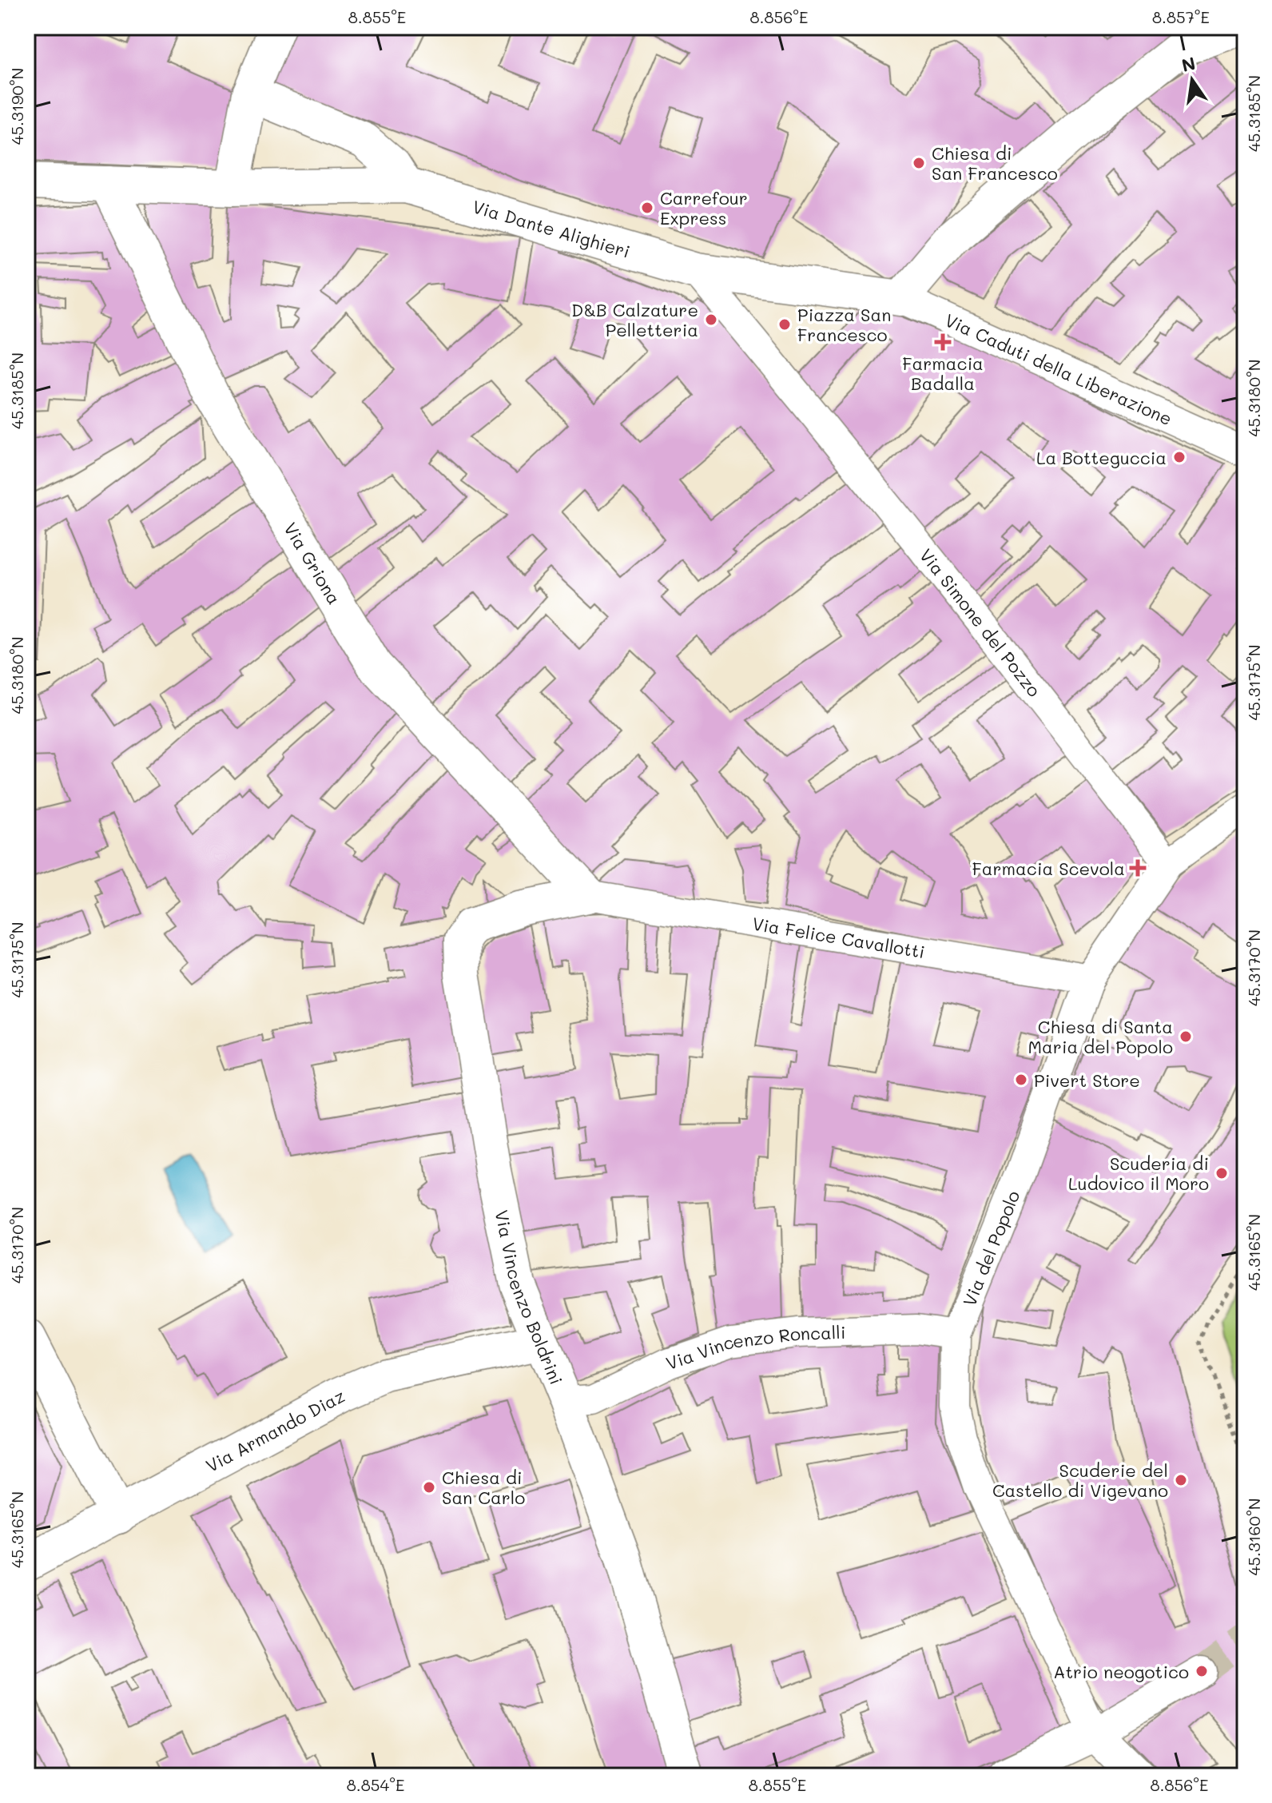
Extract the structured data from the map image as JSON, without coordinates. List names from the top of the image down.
{
  "streets": {
    "street": [
      "Via Dante Alighieri",
      "Via Caduti della Liberazione",
      "Via Griona",
      "Via Simone del Pozzo",
      "Via Felice Cavallotti",
      "Via del Popolo",
      "Via Vincenzo Boldrini",
      "Via Vincenzo Roncalli",
      "Via Armando Diaz"
    ]
  },
  "crossings": [
    ["Via Dante Alighieri", "Via Griona"],
    ["Via Dante Alighieri", "Via Simone del Pozzo"],
    ["Via Griona", "Via Felice Cavallotti"],
    ["Via Griona", "Via Vincenzo Boldrini"],
    ["Via Simone del Pozzo", "Via del Popolo"],
    ["Via Felice Cavallotti", "Via del Popolo"],
    ["Via Felice Cavallotti", "Via Vincenzo Boldrini"],
    ["Via del Popolo", "Via Vincenzo Roncalli"],
    ["Via Vincenzo Boldrini", "Via Vincenzo Roncalli"],
    ["Via Vincenzo Boldrini", "Via Armando Diaz"]
  ],
  "places": {
    "other": [
      "Chiesa di San Francesco",
      "Carrefour Express",
      "D&B Calzature Pelletteria",
      "Piazza San Francesco",
      "La Botteguccia",
      "Chiesa di Santa Maria del Popolo",
      "Pivert Store",
      "Scuderia di Ludovico il Moro",
      "Scuderie del Castello di Vigevano",
      "Chiesa di San Carlo",
      "Atrio neogotico"
    ],
    "health": ["Farmacia Badalla", "Farmacia Scevola"]
  },
  "north": "top",
  "coordinates": [
    "8.855°E",
    "8.856°E",
    "8.857°E",
    "45.3190°N",
    "45.3185°N",
    "45.3180°N",
    "45.3175°N",
    "45.3170°N",
    "45.3165°N",
    "45.3160°N",
    "8.854°E"
  ]
}
